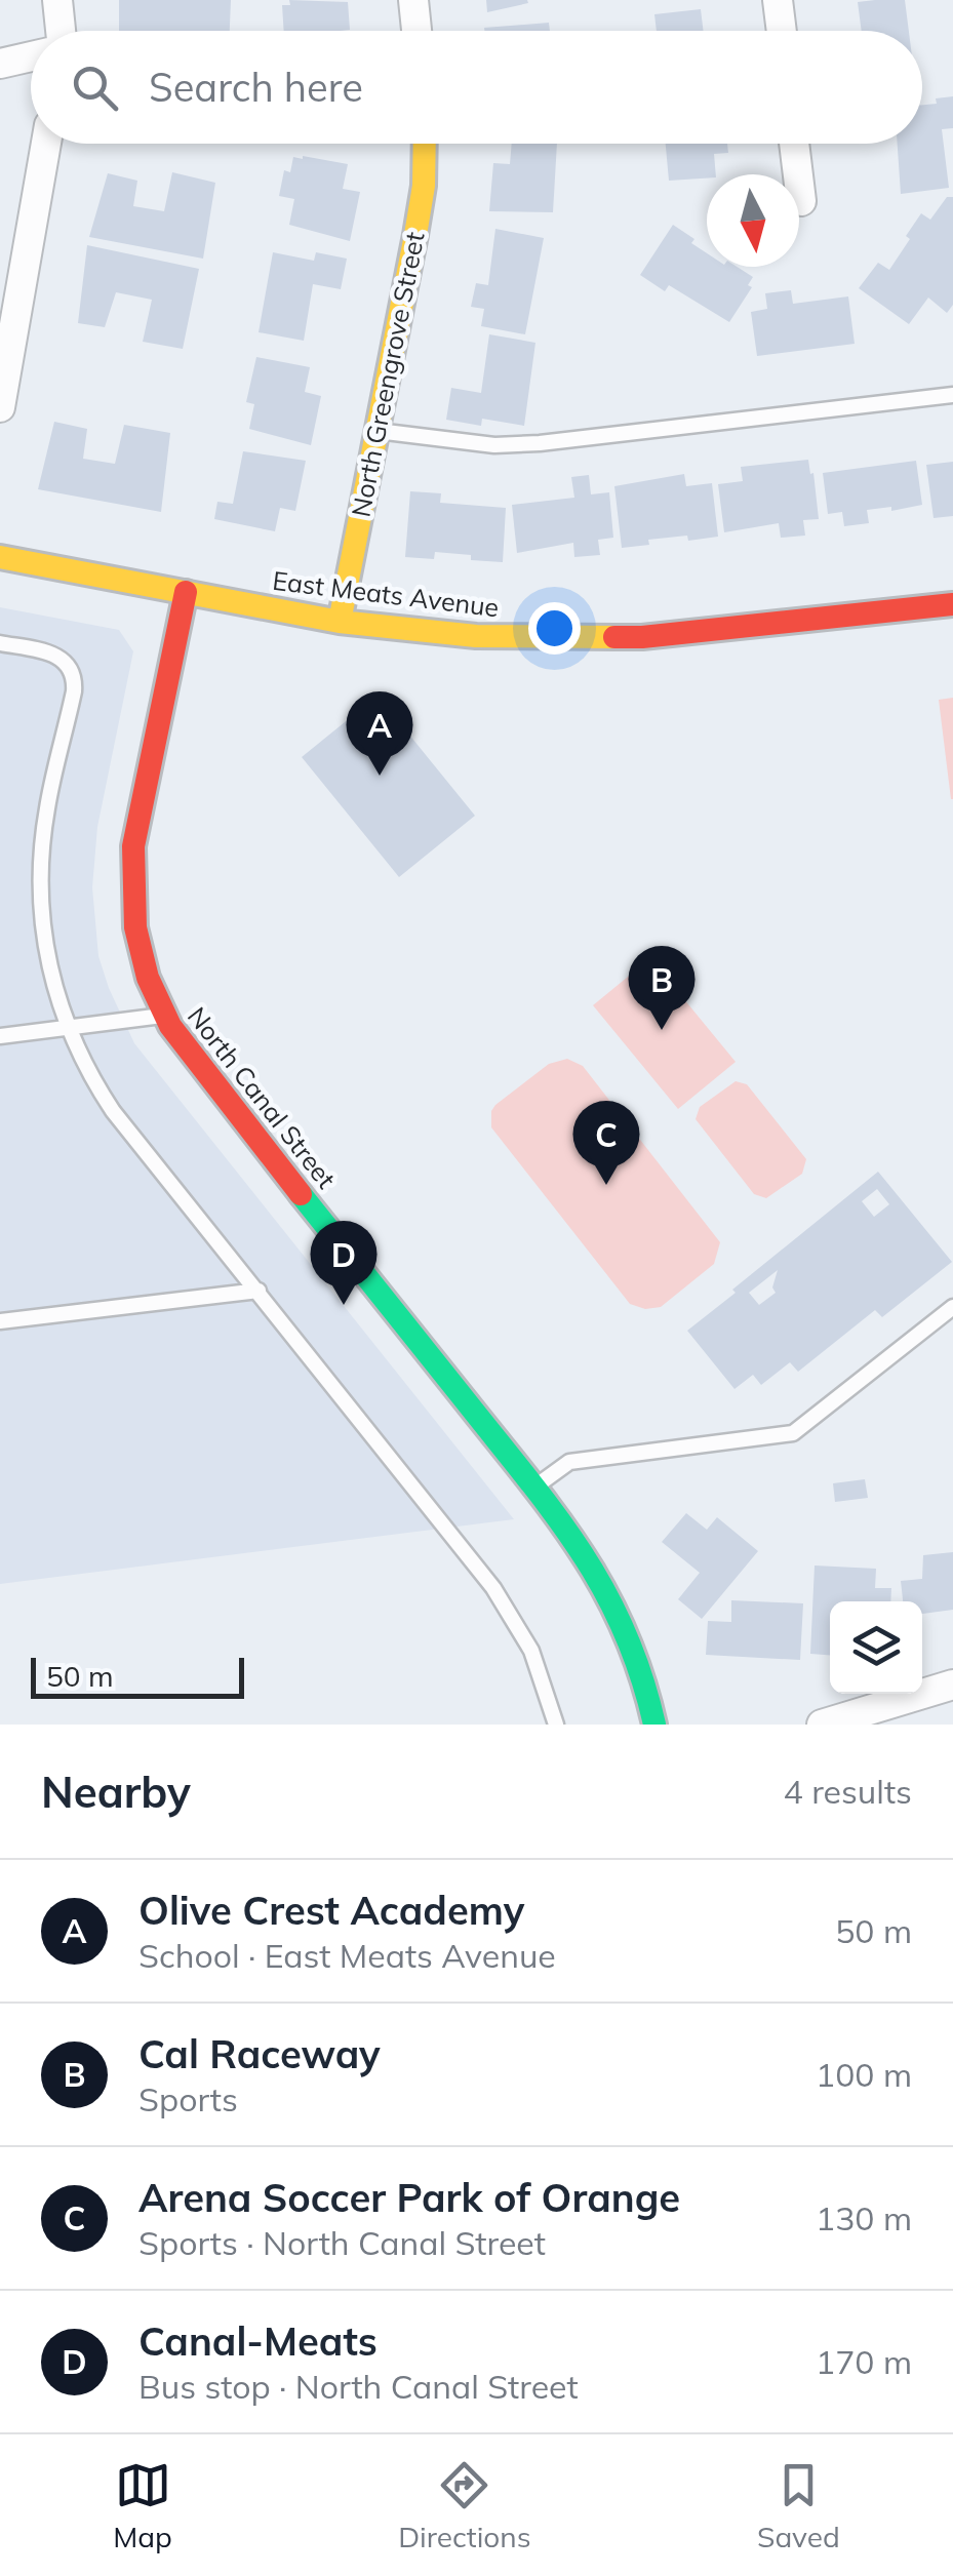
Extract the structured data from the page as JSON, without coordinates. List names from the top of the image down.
{
  "streets": {
    "street": ["North Greengrove Street", "East Meats Avenue", "North Canal Street"]
  },
  "crossings": [
    ["North Greengrove Street", "East Meats Avenue"],
    ["East Meats Avenue", "North Canal Street"]
  ],
  "scale_bar": "50 m",
  "north": "bottom",
  "page": {
    "search": "Search here",
    "pins": [
      "A",
      "B",
      "C",
      "D"
    ],
    "scale": "50 m",
    "heading": ["Nearby", "4 results"],
    "list": [
      {
        "mark": "A",
        "name": "Olive Crest Academy",
        "note": "School · East Meats Avenue",
        "value": "50 m"
      },
      {
        "mark": "B",
        "name": "Cal Raceway",
        "note": "Sports",
        "value": "100 m"
      },
      {
        "mark": "C",
        "name": "Arena Soccer Park of Orange",
        "note": "Sports · North Canal Street",
        "value": "130 m"
      },
      {
        "mark": "D",
        "name": "Canal-Meats",
        "note": "Bus stop · North Canal Street",
        "value": "170 m"
      }
    ],
    "nav": ["Map", "Directions", "Saved"]
  }
}
